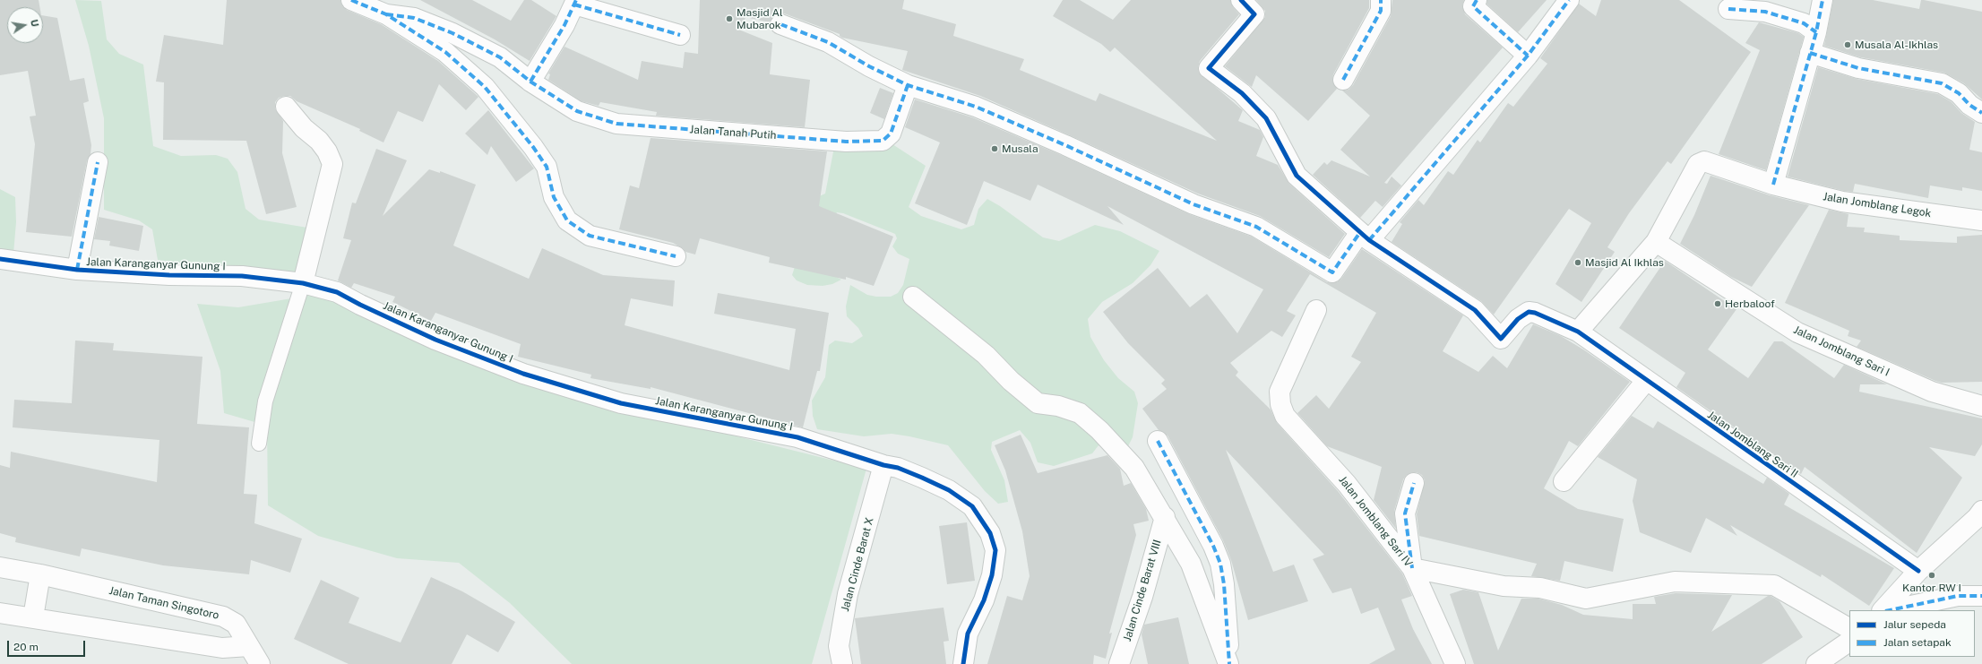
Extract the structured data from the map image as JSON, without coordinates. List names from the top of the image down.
{
  "streets": {
    "street": [
      "Jalan Tanah Putih",
      "Jalan Jomblang Legok",
      "Jalan Karanganyar Gunung I",
      "Jalan Jomblang Sari I",
      "Jalan Jomblang Sari II",
      "Jalan Jomblang Sari IV",
      "Jalan Cinde Barat X",
      "Jalan Cinde Barat VIII",
      "Jalan Taman Singotoro"
    ]
  },
  "crossings": [
    ["Jalan Jomblang Legok", "Jalan Jomblang Sari I"],
    ["Jalan Jomblang Legok", "Jalan Jomblang Sari II"],
    ["Jalan Karanganyar Gunung I", "Jalan Cinde Barat X"]
  ],
  "places": [
    "Masjid Al Mubarok",
    "Musala Al-Ikhlas",
    "Musala",
    "Masjid Al Ikhlas",
    "Herbaloof",
    "Kantor RW I"
  ],
  "legend": ["Jalur sepeda", "Jalan setapak"],
  "scale_bar": "20 m",
  "north": "right"
}
